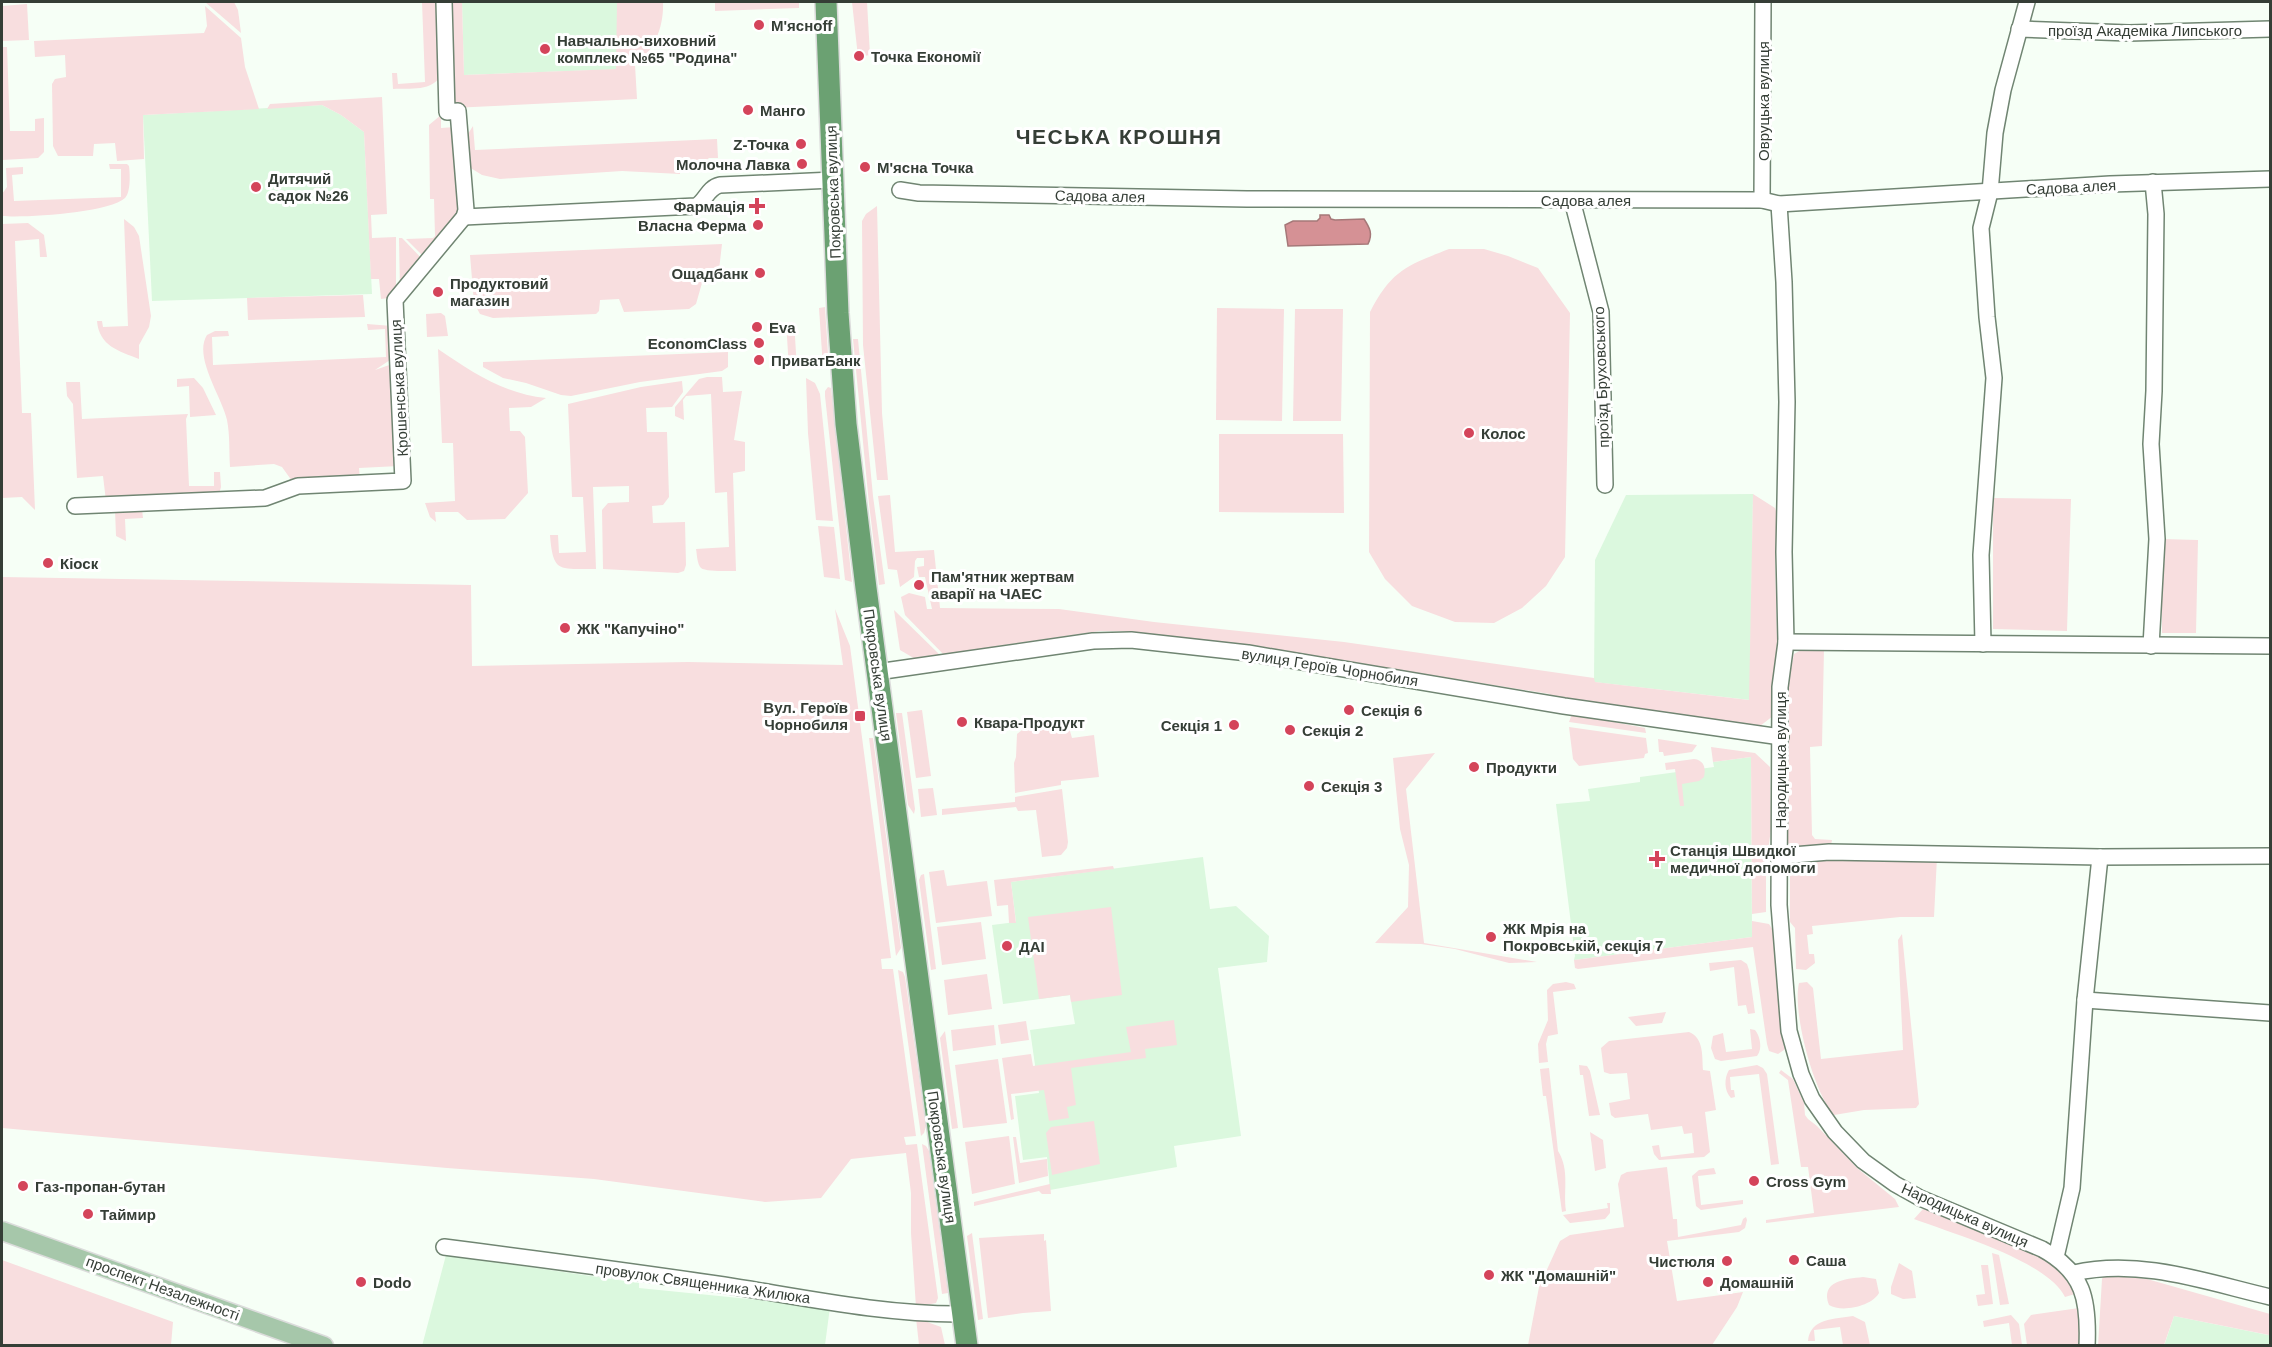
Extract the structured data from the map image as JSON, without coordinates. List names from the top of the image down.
{
  "streets": {
    "highway": ["Покровська вулиця"],
    "main road": ["проспект Незалежності"],
    "street": [
      "проїзд Академіка Липського",
      "Овруцька вулиця",
      "Садова алея",
      "проїзд Бруховського",
      "Крошенська вулиця",
      "вулиця Героїв Чорнобиля",
      "Народицька вулиця",
      "провулок Священника Жилюка"
    ]
  },
  "crossings": [
    ["Овруцька вулиця", "Садова алея"],
    ["Садова алея", "проїзд Бруховського"],
    ["Садова алея", "Народицька вулиця"],
    ["Покровська вулиця", "вулиця Героїв Чорнобиля"],
    ["Покровська вулиця", "провулок Священника Жилюка"],
    ["вулиця Героїв Чорнобиля", "Народицька вулиця"]
  ],
  "districts": ["ЧЕСЬКА КРОШНЯ"],
  "places": {
    "other": [
      "М'ясноff",
      "Навчально-виховний комплекс №65 \"Родина\"",
      "Точка Економії",
      "Манго",
      "Z-Точка",
      "Молочна Лавка",
      "М'ясна Точка",
      "Дитячий садок №26",
      "Власна Ферма",
      "Ощадбанк",
      "Продуктовий магазин",
      "Eva",
      "EconomClass",
      "ПриватБанк",
      "Колос",
      "Кіоск",
      "Пам'ятник жертвам аварії на ЧАЕС",
      "ЖК \"Капучіно\"",
      "Секція 6",
      "Квара-Продукт",
      "Секція 1",
      "Секція 2",
      "Продукти",
      "Секція 3",
      "ЖК Мрія на Покровській, секція 7",
      "ДАІ",
      "Cross Gym",
      "Газ-пропан-бутан",
      "Таймир",
      "Саша",
      "Чистюля",
      "ЖК \"Домашній\"",
      "Dodo",
      "Домашній"
    ],
    "health": ["Фармація", "Станція Швидкої медичної допомоги"],
    "transit": ["Вул. Героїв Чорнобиля"]
  }
}
